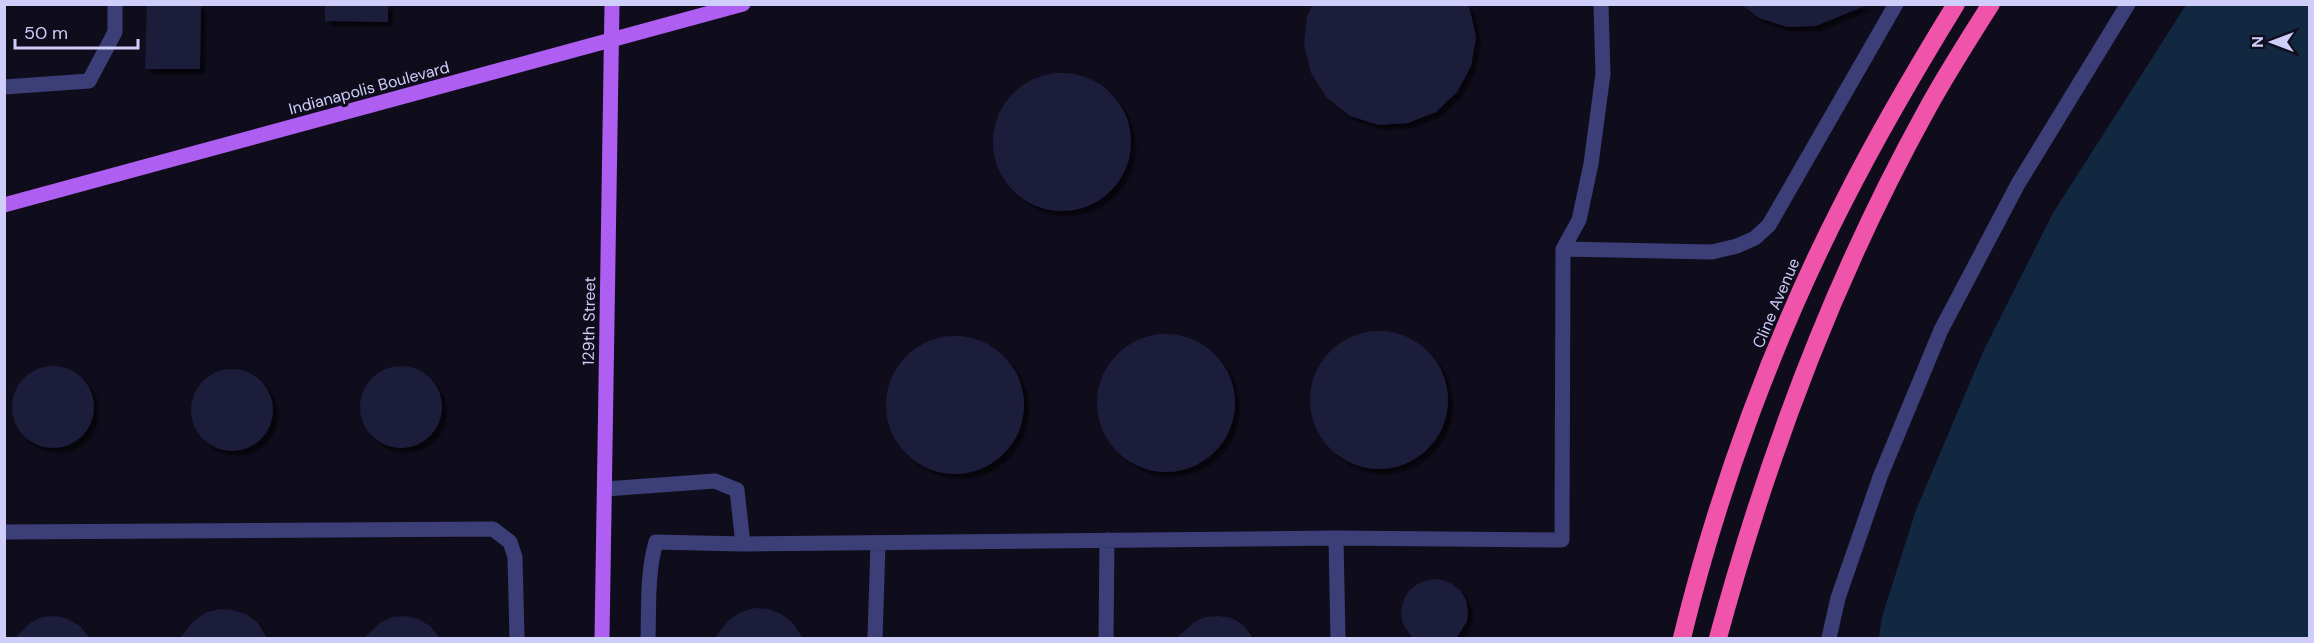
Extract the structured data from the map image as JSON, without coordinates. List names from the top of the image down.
{
  "streets": {
    "highway": ["Cline Avenue"],
    "main road": ["Indianapolis Boulevard", "129th Street"]
  },
  "crossings": [
    ["Indianapolis Boulevard", "129th Street"]
  ],
  "scale_bar": "50 m",
  "north": "left"
}
